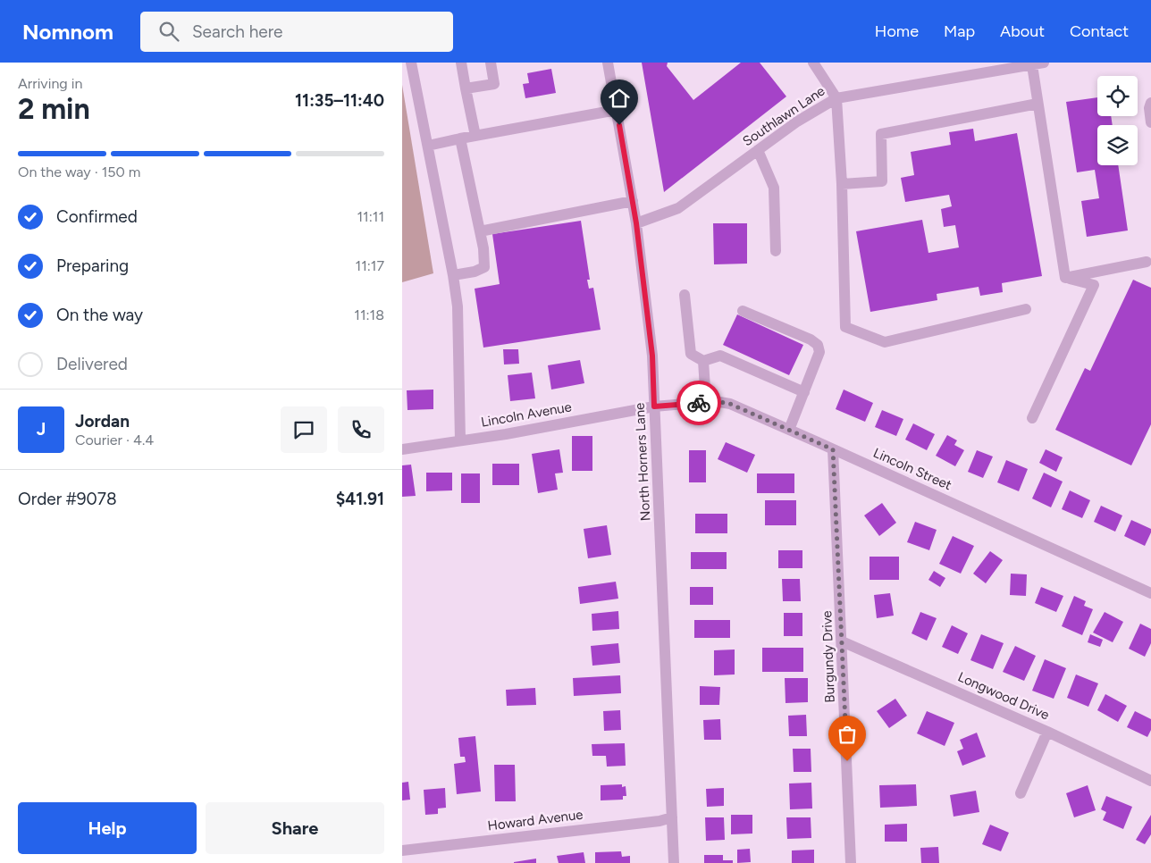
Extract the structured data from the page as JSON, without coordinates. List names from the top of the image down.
{
  "streets": {
    "street": [
      "Southlawn Lane",
      "Lincoln Avenue",
      "North Horners Lane",
      "Lincoln Street",
      "Burgundy Drive",
      "Longwood Drive",
      "Howard Avenue"
    ]
  },
  "crossings": [
    ["Southlawn Lane", "North Horners Lane"],
    ["Lincoln Avenue", "North Horners Lane"],
    ["Lincoln Avenue", "Lincoln Street"],
    ["North Horners Lane", "Lincoln Street"],
    ["North Horners Lane", "Howard Avenue"],
    ["Lincoln Street", "Burgundy Drive"],
    ["Burgundy Drive", "Longwood Drive"]
  ],
  "page": {
    "header": "Nomnom",
    "search": "Search here",
    "nav": [
      "Home",
      "Map",
      "About",
      "Contact"
    ],
    "heading": ["2 min", "Arriving in", "11:35–11:40"],
    "panel": [
      "Jordan",
      "Courier · 4.4",
      "Order #9078",
      "$41.91"
    ],
    "bar": "On the way · 150 m",
    "list": [
      ["Confirmed", "11:11"],
      ["Preparing", "11:17"],
      ["On the way", "11:18"],
      "Delivered"
    ],
    "round": "J",
    "buttons": ["Help", "Share"]
  }
}
